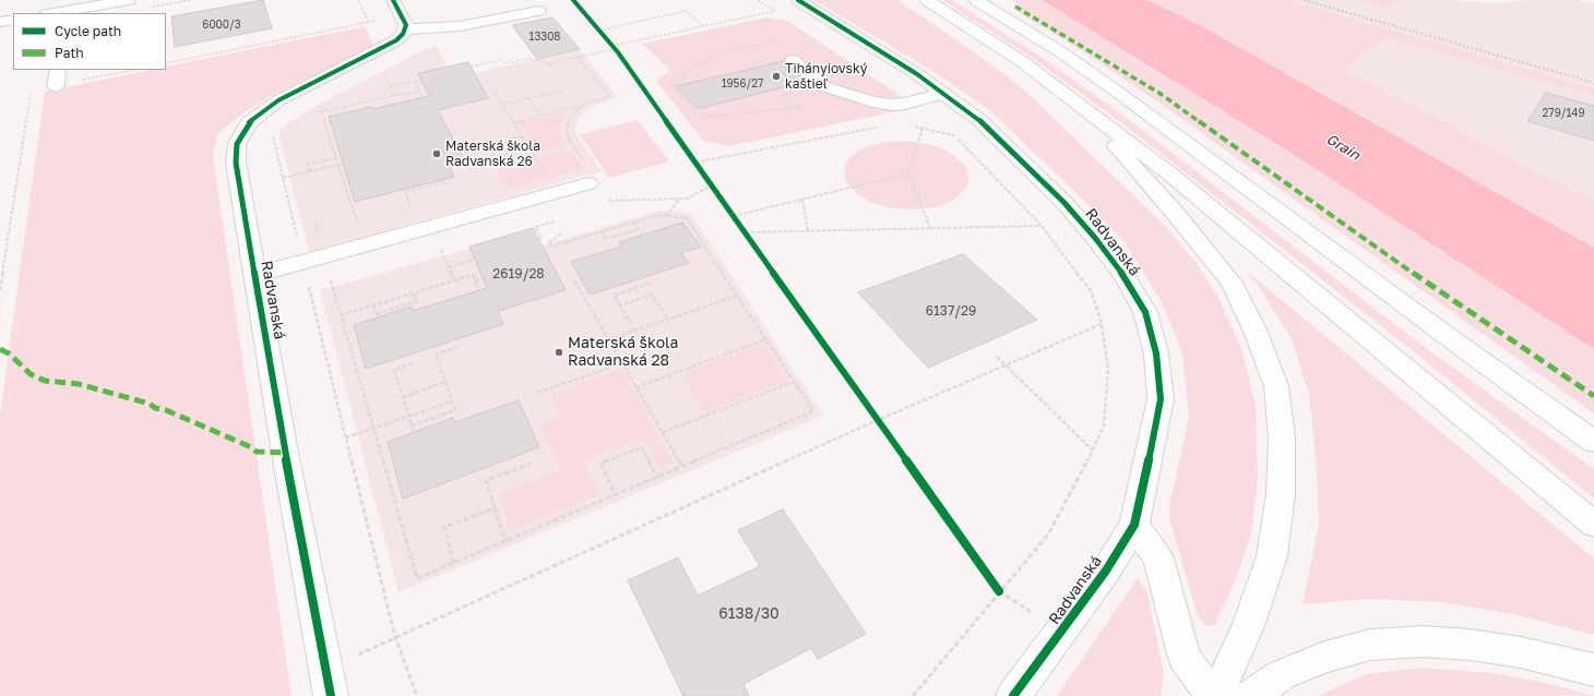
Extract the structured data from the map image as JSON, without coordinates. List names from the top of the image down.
{
  "streets": {
    "main road": ["Radvanská"]
  },
  "water": ["Grain"],
  "places": ["Tihányiovský kaštieľ", "Materská škola Radvanská 26", "Materská škola Radvanská 28"],
  "house_numbers": [
    "6000/3",
    "13308",
    "1956/27",
    "279/149",
    "2619/28",
    "6137/29",
    "6138/30"
  ],
  "legend": ["Cycle path", "Path"]
}
